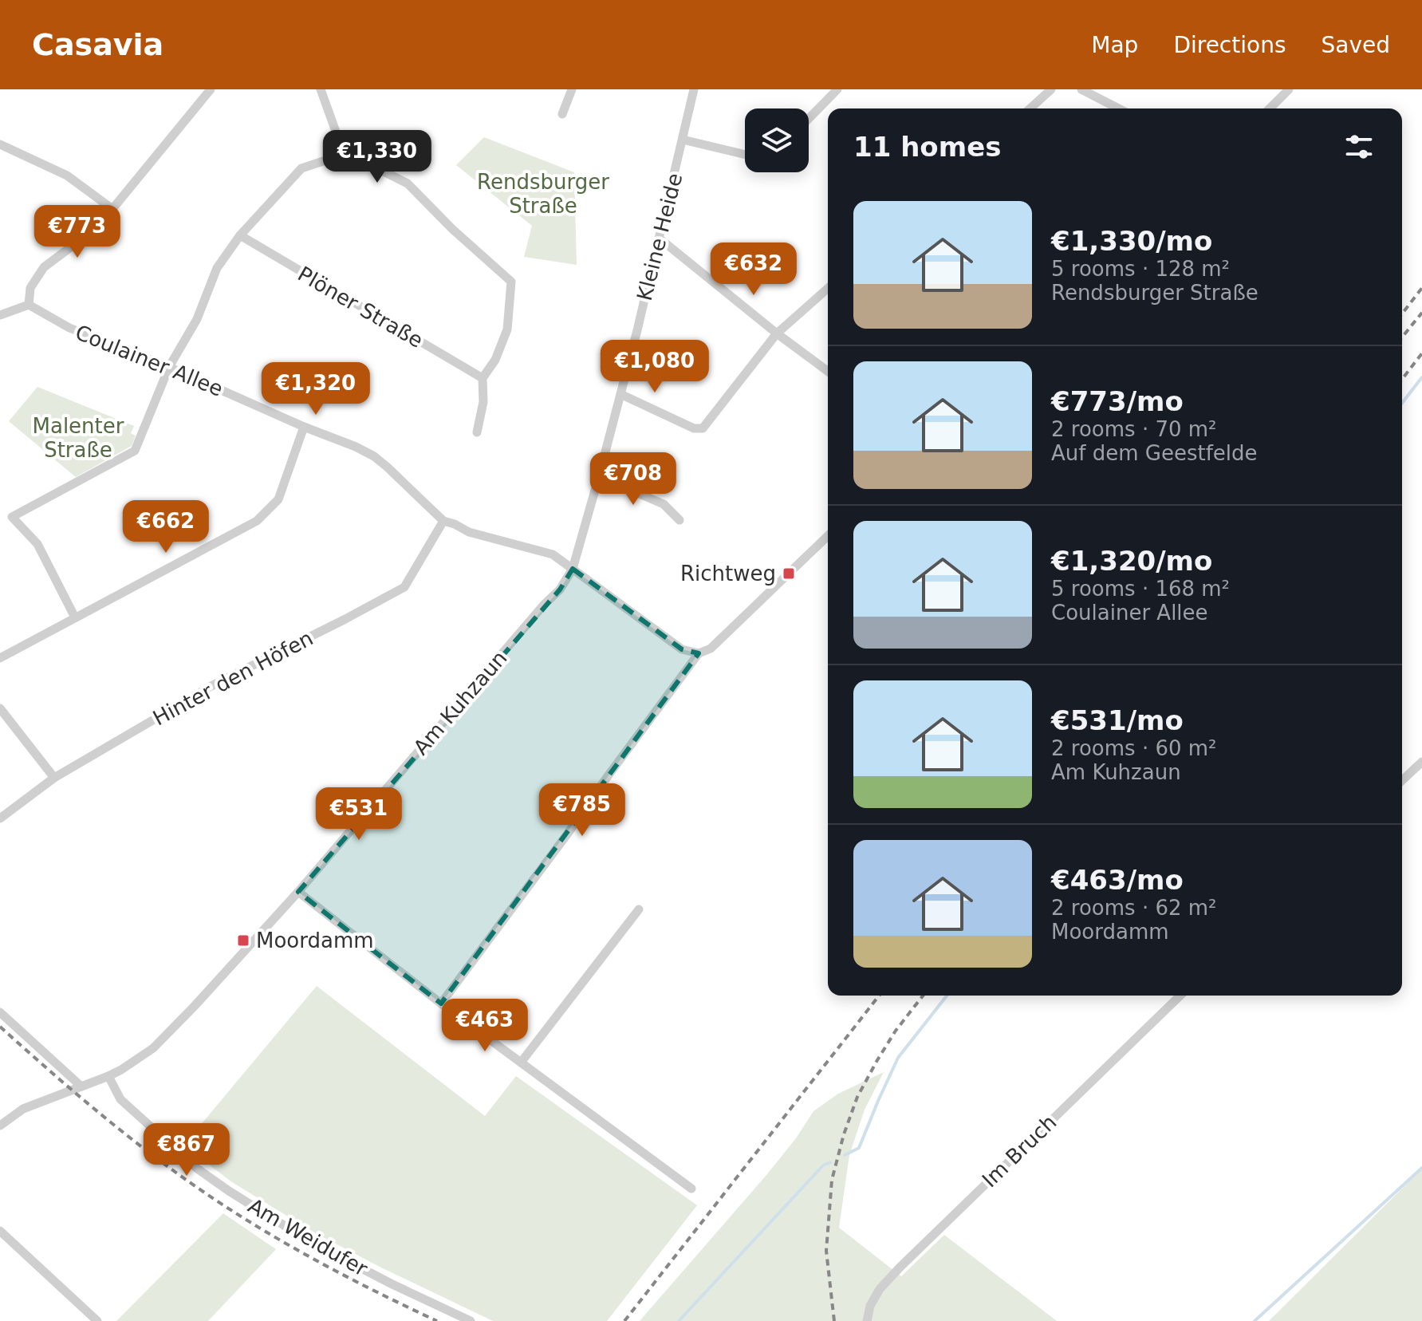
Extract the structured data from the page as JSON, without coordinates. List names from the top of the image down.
{
  "streets": {
    "street": [
      "Kleine Heide",
      "Plöner Straße",
      "Coulainer Allee",
      "Hinter den Höfen",
      "Am Kuhzaun",
      "Im Bruch",
      "Am Weidufer"
    ]
  },
  "crossings": [
    ["Kleine Heide", "Coulainer Allee"],
    ["Kleine Heide", "Am Kuhzaun"],
    ["Coulainer Allee", "Hinter den Höfen"],
    ["Coulainer Allee", "Am Kuhzaun"],
    ["Am Kuhzaun", "Am Weidufer"]
  ],
  "parks": ["Rendsburger Straße", "Malenter Straße"],
  "places": {
    "transit": ["Richtweg", "Moordamm"]
  },
  "page": {
    "header": "Casavia",
    "nav": ["Map", "Directions", "Saved"],
    "heading": "11 homes",
    "price": [
      "€1,330",
      "€773",
      "€632",
      "€1,080",
      "€1,320",
      "€708",
      "€662",
      "€785",
      "€531",
      "€463",
      "€867"
    ],
    "list": [
      {
        "name": "€1,330/mo",
        "note": "5 rooms · 128 m² · Rendsburger Straße"
      },
      {
        "name": "€773/mo",
        "note": "2 rooms · 70 m² · Auf dem Geestfelde"
      },
      {
        "name": "€1,320/mo",
        "note": "5 rooms · 168 m² · Coulainer Allee"
      },
      {
        "name": "€531/mo",
        "note": "2 rooms · 60 m² · Am Kuhzaun"
      },
      {
        "name": "€463/mo",
        "note": "2 rooms · 62 m² · Moordamm"
      }
    ]
  }
}
